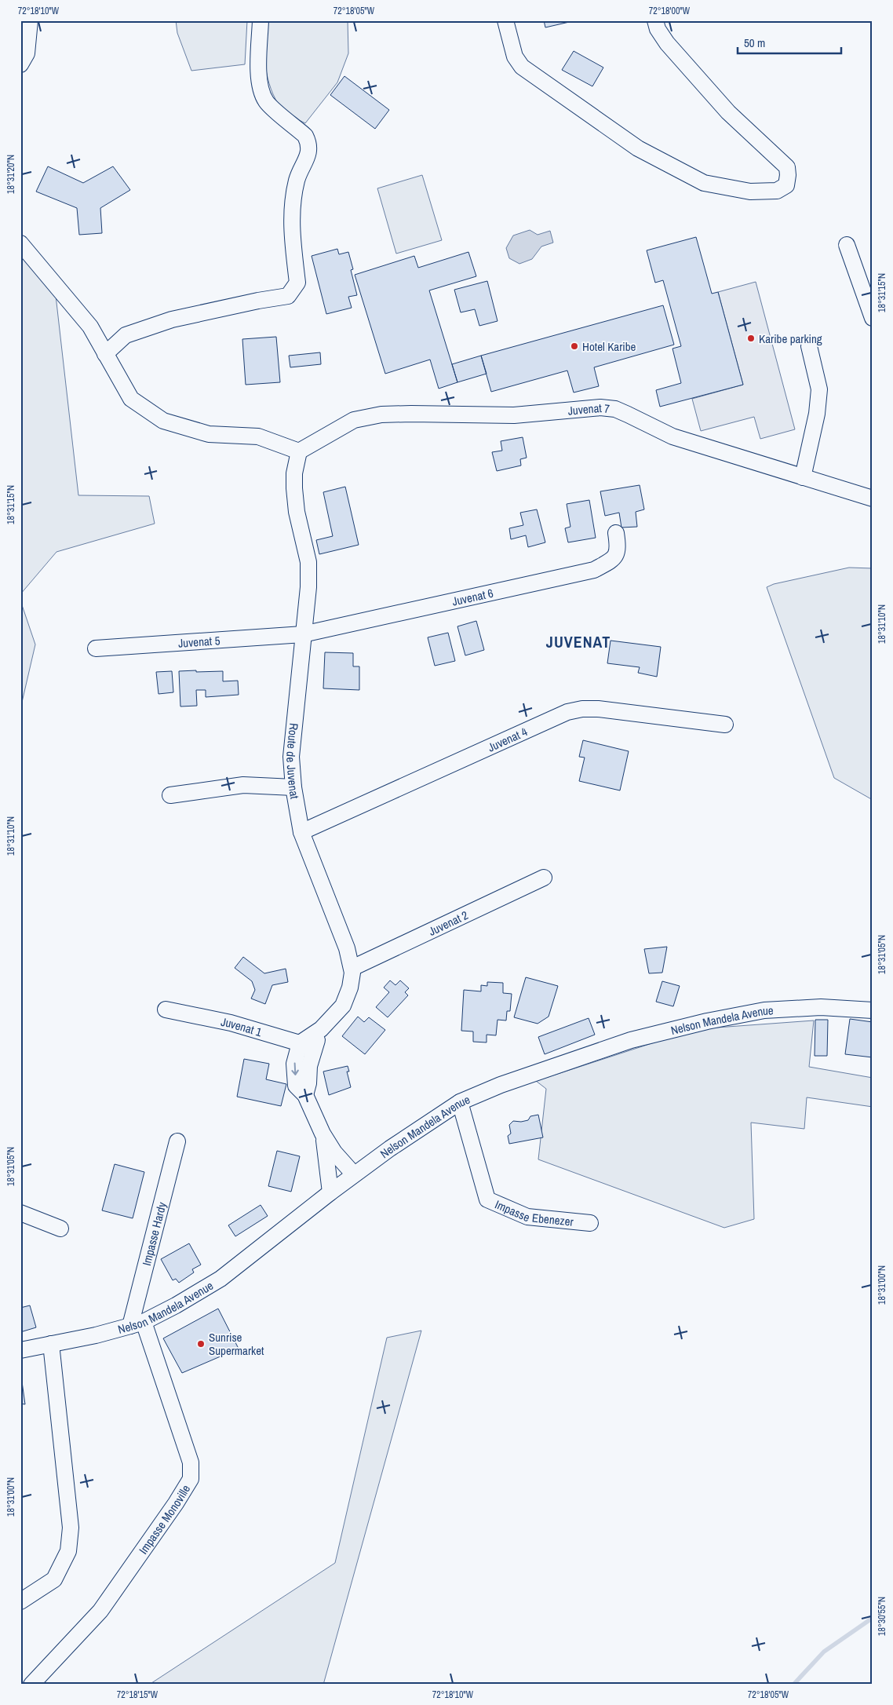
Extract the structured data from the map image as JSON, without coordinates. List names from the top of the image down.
{
  "streets": {
    "street": [
      "Juvenat 7",
      "Juvenat 6",
      "Juvenat 5",
      "Juvenat 4",
      "Route de Juvenat",
      "Juvenat 2",
      "Nelson Mandela Avenue",
      "Juvenat 1",
      "Impasse Ebenezer",
      "Impasse Hardy",
      "Impasse Monoville"
    ]
  },
  "crossings": [
    ["Juvenat 7", "Route de Juvenat"],
    ["Juvenat 6", "Juvenat 5"],
    ["Juvenat 6", "Route de Juvenat"],
    ["Juvenat 5", "Route de Juvenat"],
    ["Juvenat 4", "Route de Juvenat"],
    ["Route de Juvenat", "Juvenat 2"],
    ["Route de Juvenat", "Nelson Mandela Avenue"],
    ["Route de Juvenat", "Juvenat 1"],
    ["Nelson Mandela Avenue", "Impasse Ebenezer"],
    ["Nelson Mandela Avenue", "Impasse Hardy"],
    ["Nelson Mandela Avenue", "Impasse Monoville"],
    ["Impasse Hardy", "Impasse Monoville"]
  ],
  "districts": ["JUVENAT"],
  "places": ["Karibe parking", "Hotel Karibe", "Sunrise Supermarket"],
  "scale_bar": "50 m",
  "coordinates": [
    "72°18'10\"W",
    "72°18'05\"W",
    "72°18'00\"W",
    "18°31'20\"N",
    "18°31'15\"N",
    "18°31'10\"N",
    "18°31'05\"N",
    "18°31'00\"N",
    "18°30'55\"N",
    "72°18'15\"W"
  ]
}
